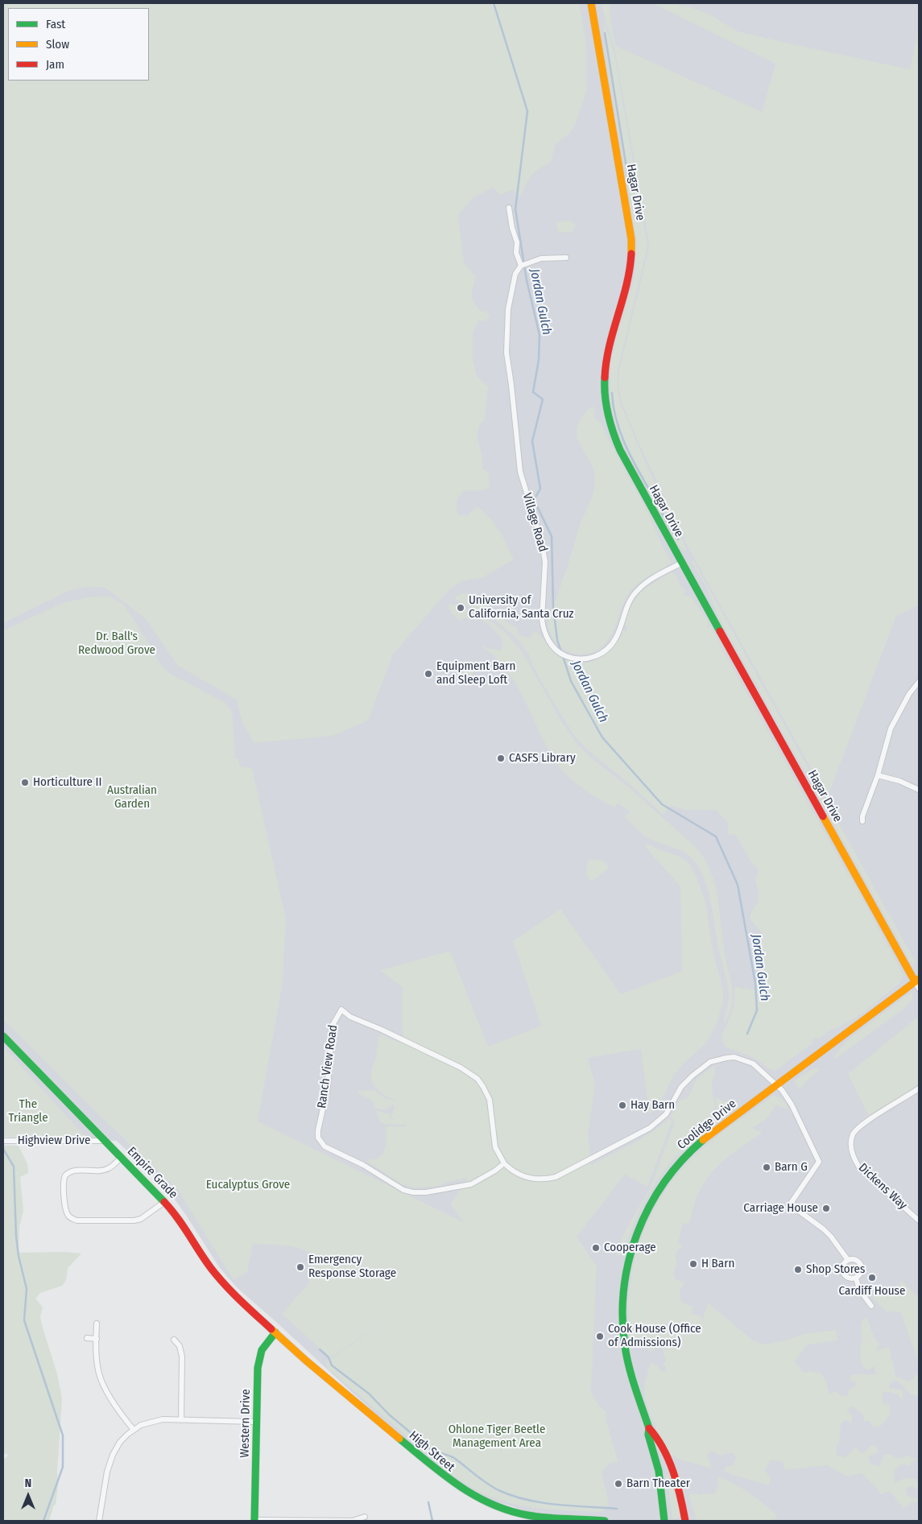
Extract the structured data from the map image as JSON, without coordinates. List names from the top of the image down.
{
  "streets": {
    "main road": [
      "Hagar Drive",
      "Coolidge Drive",
      "Empire Grade",
      "Western Drive",
      "High Street"
    ],
    "street": [
      "Village Road",
      "Ranch View Road",
      "Highview Drive",
      "Dickens Way"
    ]
  },
  "crossings": [
    ["Hagar Drive", "Village Road"],
    ["Hagar Drive", "Coolidge Drive"],
    ["Ranch View Road", "Coolidge Drive"],
    ["Highview Drive", "Empire Grade"],
    ["Empire Grade", "Western Drive"],
    ["Empire Grade", "High Street"],
    ["Western Drive", "High Street"]
  ],
  "water": ["Jordan Gulch"],
  "parks": [
    "Dr. Ball's Redwood Grove",
    "Australian Garden",
    "The Triangle",
    "Eucalyptus Grove",
    "Ohlone Tiger Beetle Management Area"
  ],
  "places": [
    "University of California, Santa Cruz",
    "Equipment Barn and Sleep Loft",
    "CASFS Library",
    "Horticulture II",
    "Hay Barn",
    "Barn G",
    "Carriage House",
    "Cooperage",
    "H Barn",
    "Emergency Response Storage",
    "Shop Stores",
    "Cardiff House",
    "Cook House (Office of Admissions)",
    "Barn Theater"
  ],
  "legend": ["Fast", "Slow", "Jam"],
  "north": "top"
}
